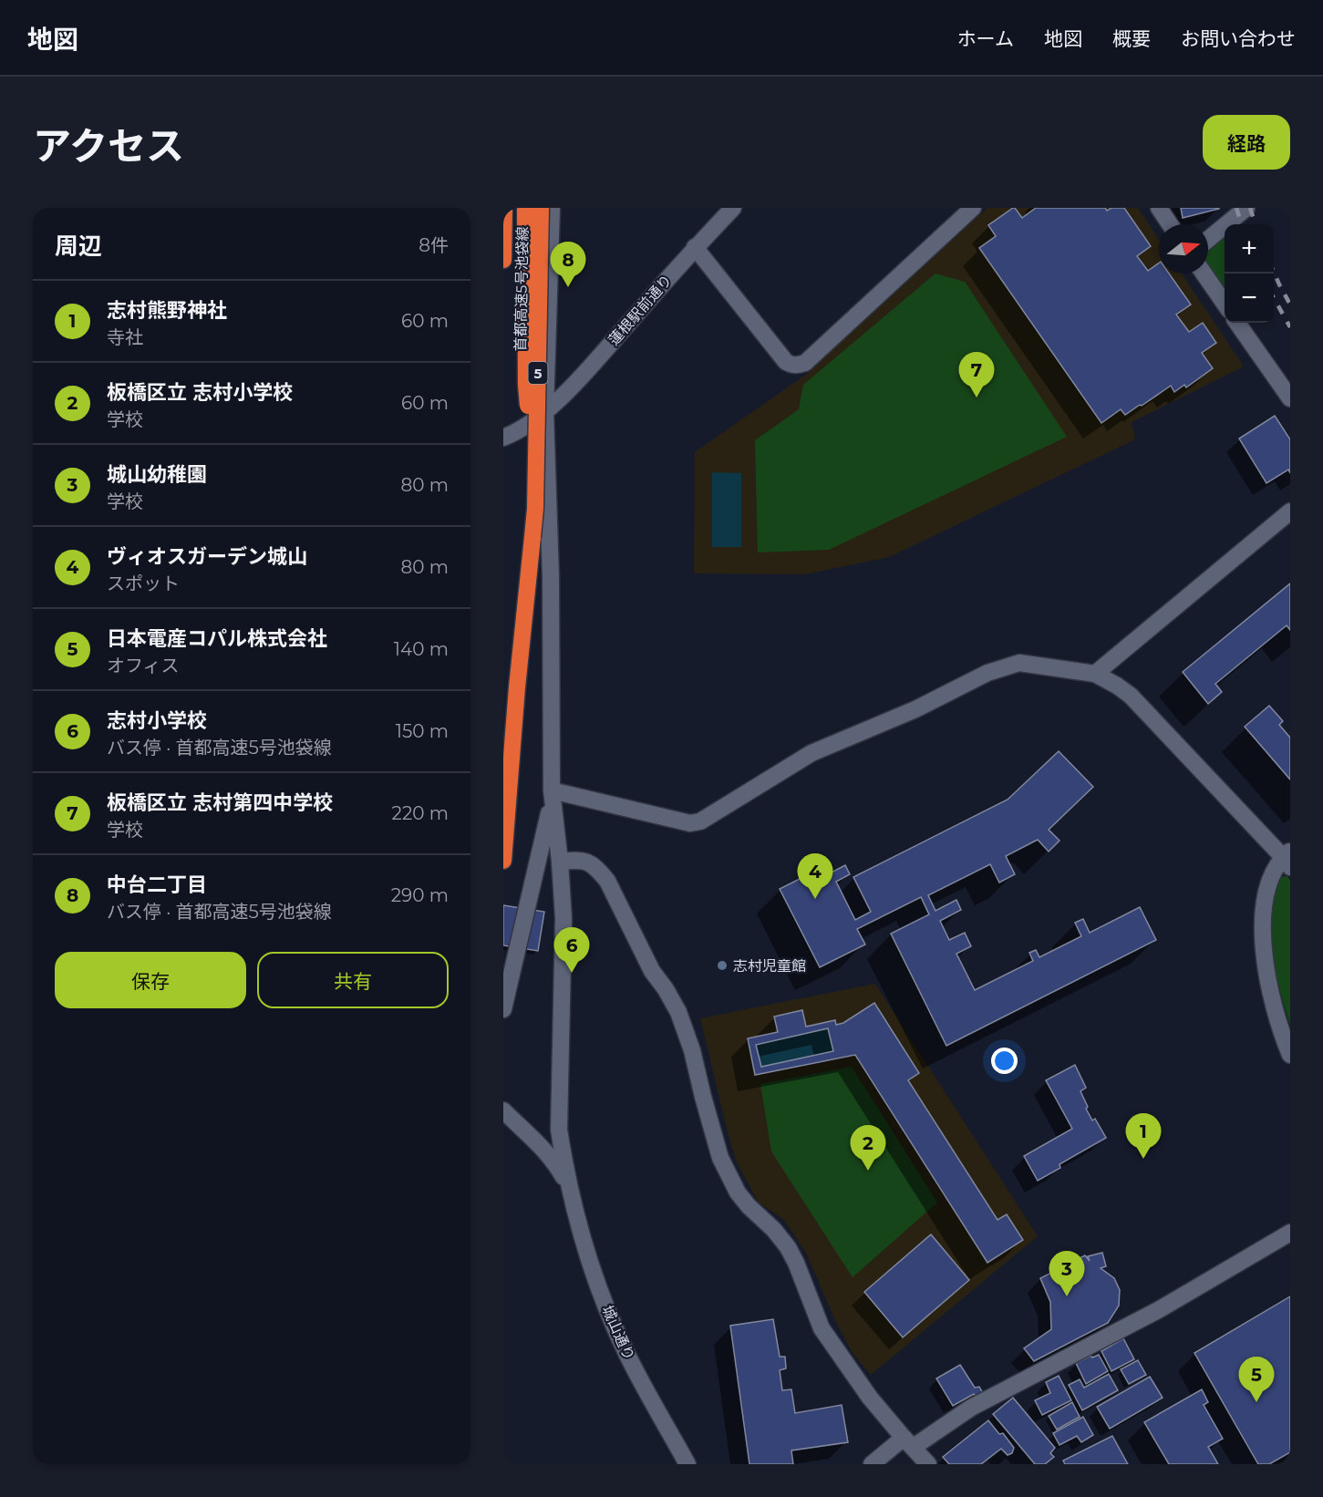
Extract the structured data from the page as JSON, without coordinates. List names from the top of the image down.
{
  "streets": {
    "highway": ["首都高速5号池袋線", "5"],
    "street": ["蓮根駅前通り", "城山通り"]
  },
  "places": ["志村児童館"],
  "north": "right",
  "page": {
    "header": "地図",
    "nav": [
      "ホーム",
      "地図",
      "概要",
      "お問い合わせ"
    ],
    "title": "アクセス",
    "buttons": [
      "経路",
      ["保存", "共有"]
    ],
    "heading": ["周辺", "8件"],
    "map_buttons": ["+", "−"],
    "pins": [
      "8",
      "7",
      "4",
      "6",
      "1",
      "2",
      "3",
      "5"
    ],
    "list": [
      {
        "mark": "1",
        "name": "志村熊野神社",
        "note": "寺社",
        "value": "60 m"
      },
      {
        "mark": "2",
        "name": "板橋区立 志村小学校",
        "note": "学校",
        "value": "60 m"
      },
      {
        "mark": "3",
        "name": "城山幼稚園",
        "note": "学校",
        "value": "80 m"
      },
      {
        "mark": "4",
        "name": "ヴィオスガーデン城山",
        "note": "スポット",
        "value": "80 m"
      },
      {
        "mark": "5",
        "name": "日本電産コパル株式会社",
        "note": "オフィス",
        "value": "140 m"
      },
      {
        "mark": "6",
        "name": "志村小学校",
        "note": "バス停 · 首都高速5号池袋線",
        "value": "150 m"
      },
      {
        "mark": "7",
        "name": "板橋区立 志村第四中学校",
        "note": "学校",
        "value": "220 m"
      },
      {
        "mark": "8",
        "name": "中台二丁目",
        "note": "バス停 · 首都高速5号池袋線",
        "value": "290 m"
      }
    ]
  }
}
